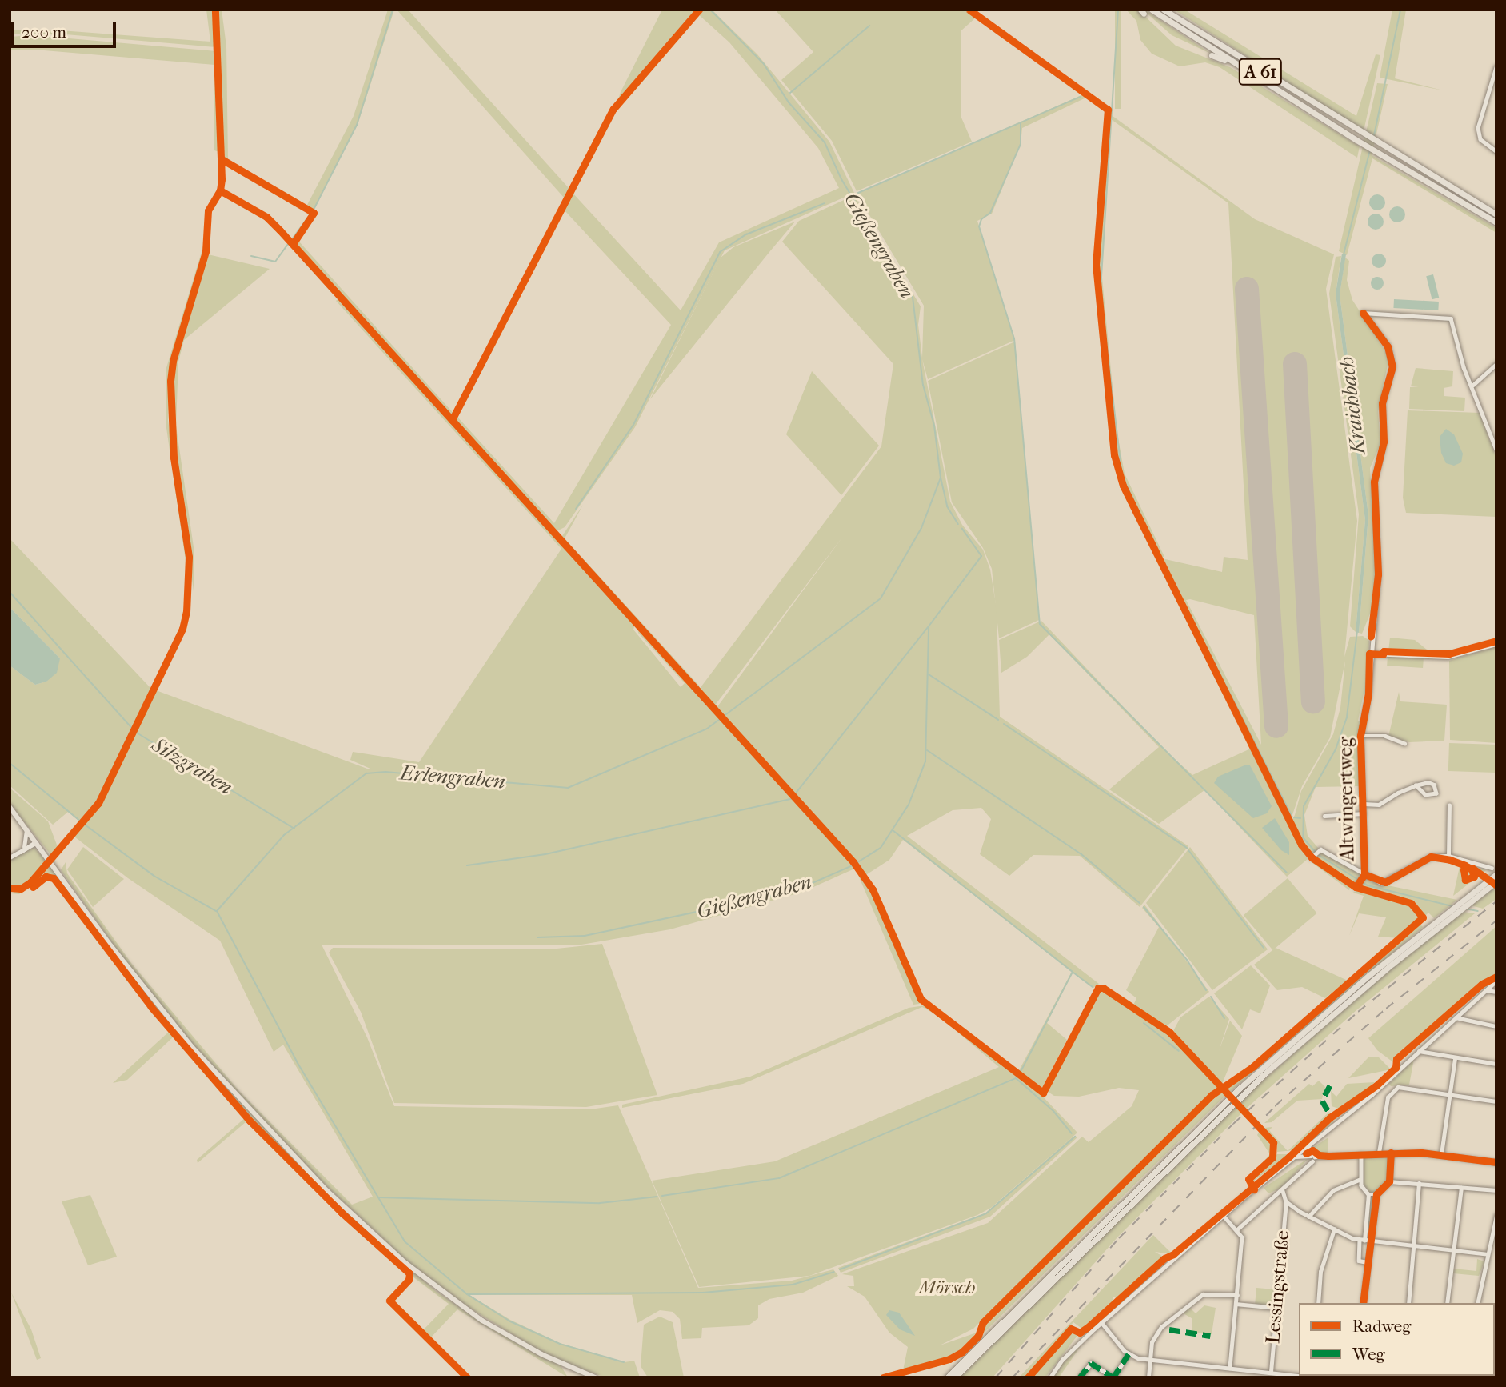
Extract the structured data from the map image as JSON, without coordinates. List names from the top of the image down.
{
  "streets": {
    "highway": ["A 61"],
    "street": ["Altwingertweg", "Lessingstraße"]
  },
  "water": [
    "Gießengraben",
    "Kraichbach",
    "Silzgraben",
    "Erlengraben"
  ],
  "parks": ["Mörsch"],
  "legend": ["Radweg", "Weg"],
  "scale_bar": "200 m"
}
